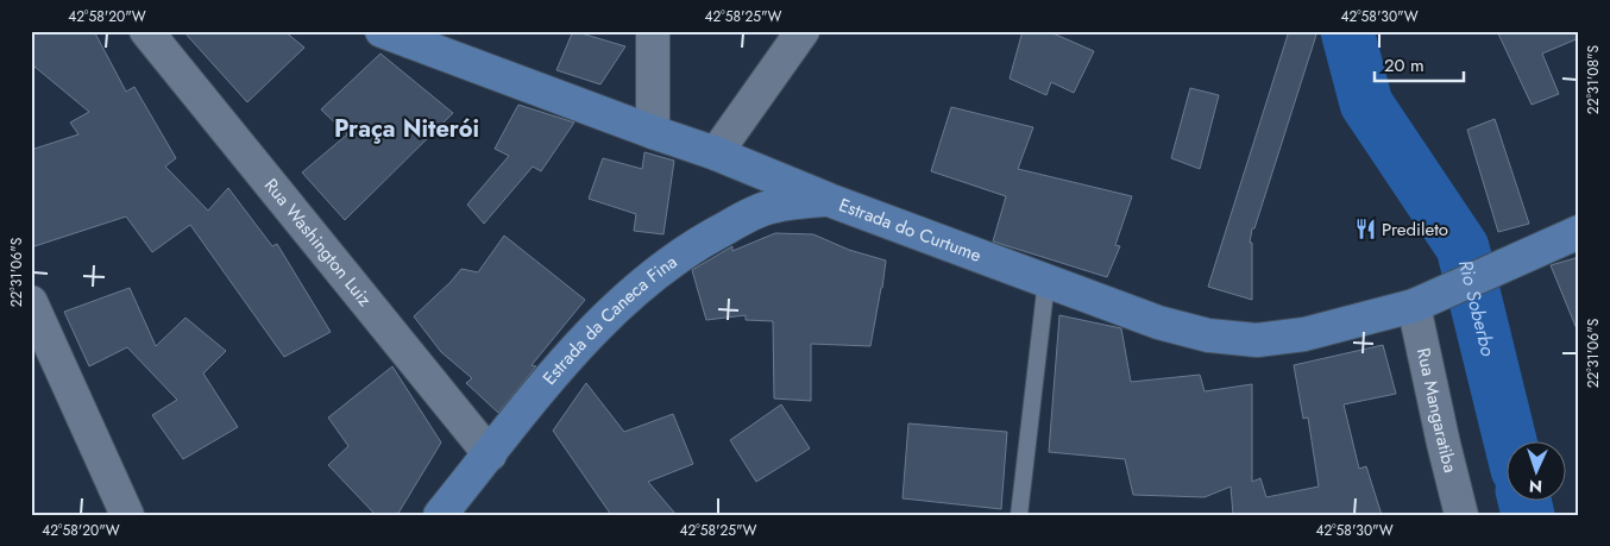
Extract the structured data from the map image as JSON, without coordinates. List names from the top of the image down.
{
  "streets": {
    "street": [
      "Estrada do Curtume",
      "Rua Washington Luiz",
      "Estrada da Caneca Fina",
      "Rua Mangaratiba"
    ]
  },
  "crossings": [
    ["Estrada do Curtume", "Estrada da Caneca Fina"],
    ["Estrada do Curtume", "Rua Mangaratiba"],
    ["Rua Washington Luiz", "Estrada da Caneca Fina"]
  ],
  "districts": ["Praça Niterói"],
  "water": ["Rio Soberbo"],
  "places": {
    "restaurant": ["Predileto"]
  },
  "scale_bar": "20 m",
  "north": "bottom",
  "coordinates": [
    "42°58'20\"W",
    "42°58'25\"W",
    "42°58'30\"W",
    "22°31'08\"S",
    "22°31'06\"S"
  ]
}
